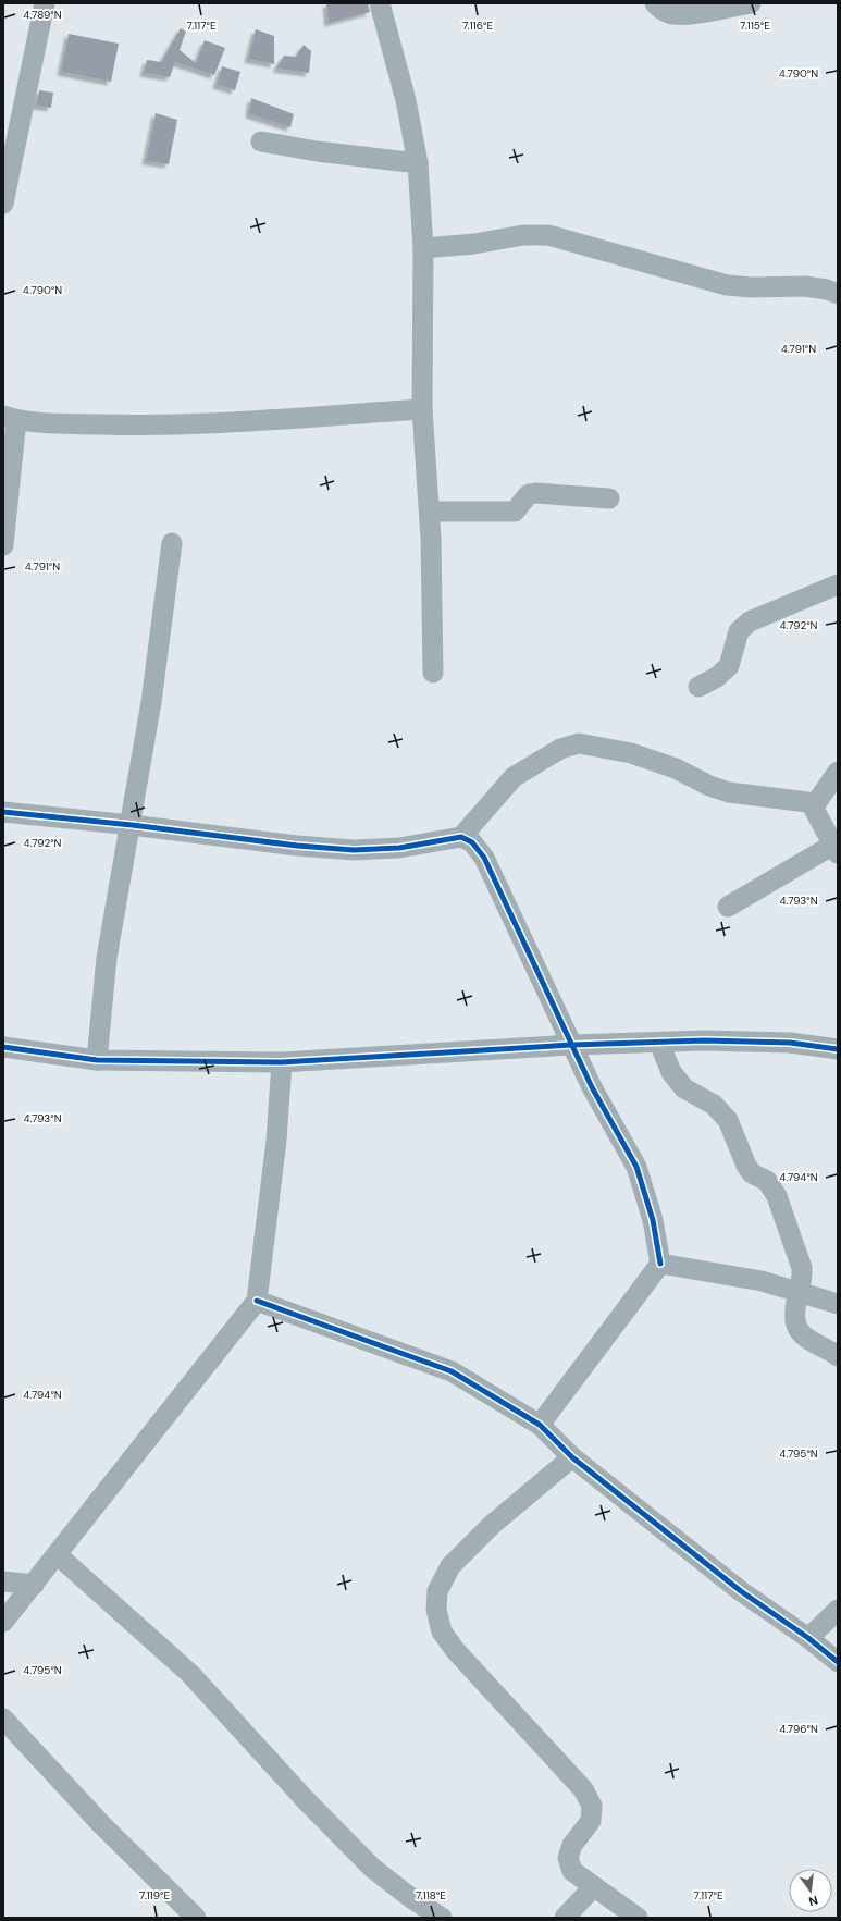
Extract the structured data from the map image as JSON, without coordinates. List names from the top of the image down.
{
  "north": "bottom",
  "coordinates": [
    "4.789°N",
    "7.117°E",
    "7.116°E",
    "7.115°E",
    "4.790°N",
    "4.791°N",
    "4.792°N",
    "4.793°N",
    "4.794°N",
    "4.795°N",
    "4.796°N",
    "7.119°E",
    "7.118°E"
  ]
}
